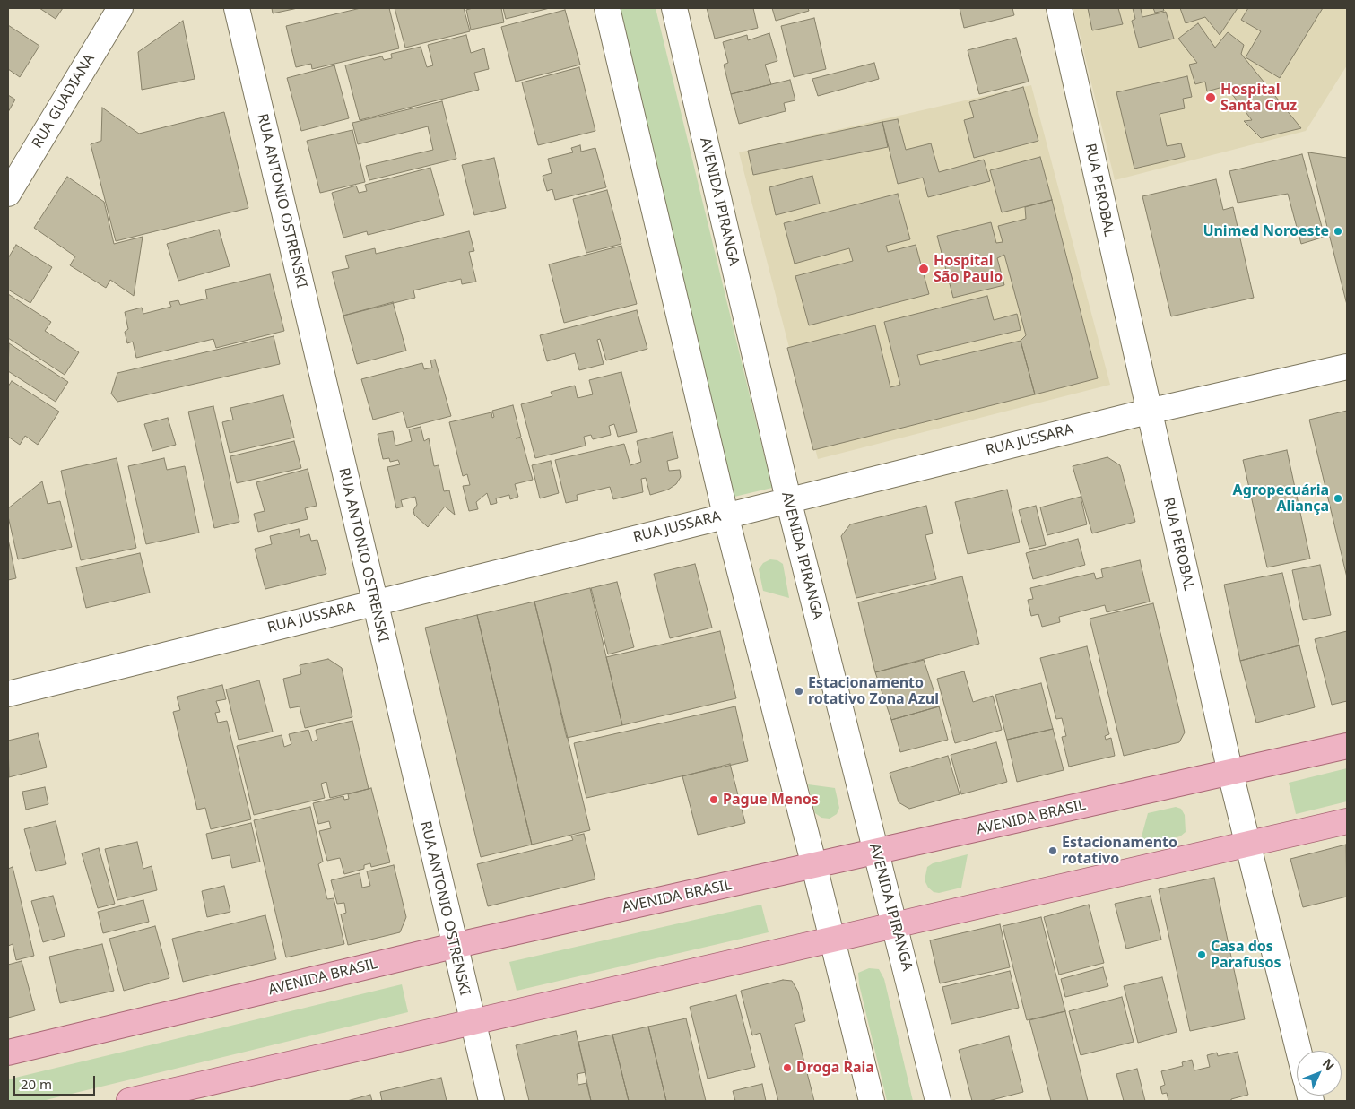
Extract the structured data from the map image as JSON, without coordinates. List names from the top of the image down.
{
  "streets": {
    "main road": ["AVENIDA BRASIL"],
    "street": [
      "RUA GUADIANA",
      "RUA PEROBAL",
      "RUA ANTONIO OSTRENSKI",
      "AVENIDA IPIRANGA",
      "RUA JUSSARA"
    ]
  },
  "crossings": [
    ["RUA PEROBAL", "RUA JUSSARA"],
    ["RUA PEROBAL", "AVENIDA BRASIL"],
    ["RUA ANTONIO OSTRENSKI", "RUA JUSSARA"],
    ["RUA ANTONIO OSTRENSKI", "AVENIDA BRASIL"],
    ["AVENIDA IPIRANGA", "RUA JUSSARA"],
    ["AVENIDA IPIRANGA", "AVENIDA BRASIL"]
  ],
  "places": [
    "Hospital Santa Cruz",
    "Unimed Noroeste",
    "Hospital São Paulo",
    "Agropecuária Aliança",
    "Estacionamento rotativo Zona Azul",
    "Pague Menos",
    "Estacionamento rotativo",
    "Casa dos Parafusos",
    "Droga Raia"
  ],
  "scale_bar": "20 m",
  "north": "top right"
}
